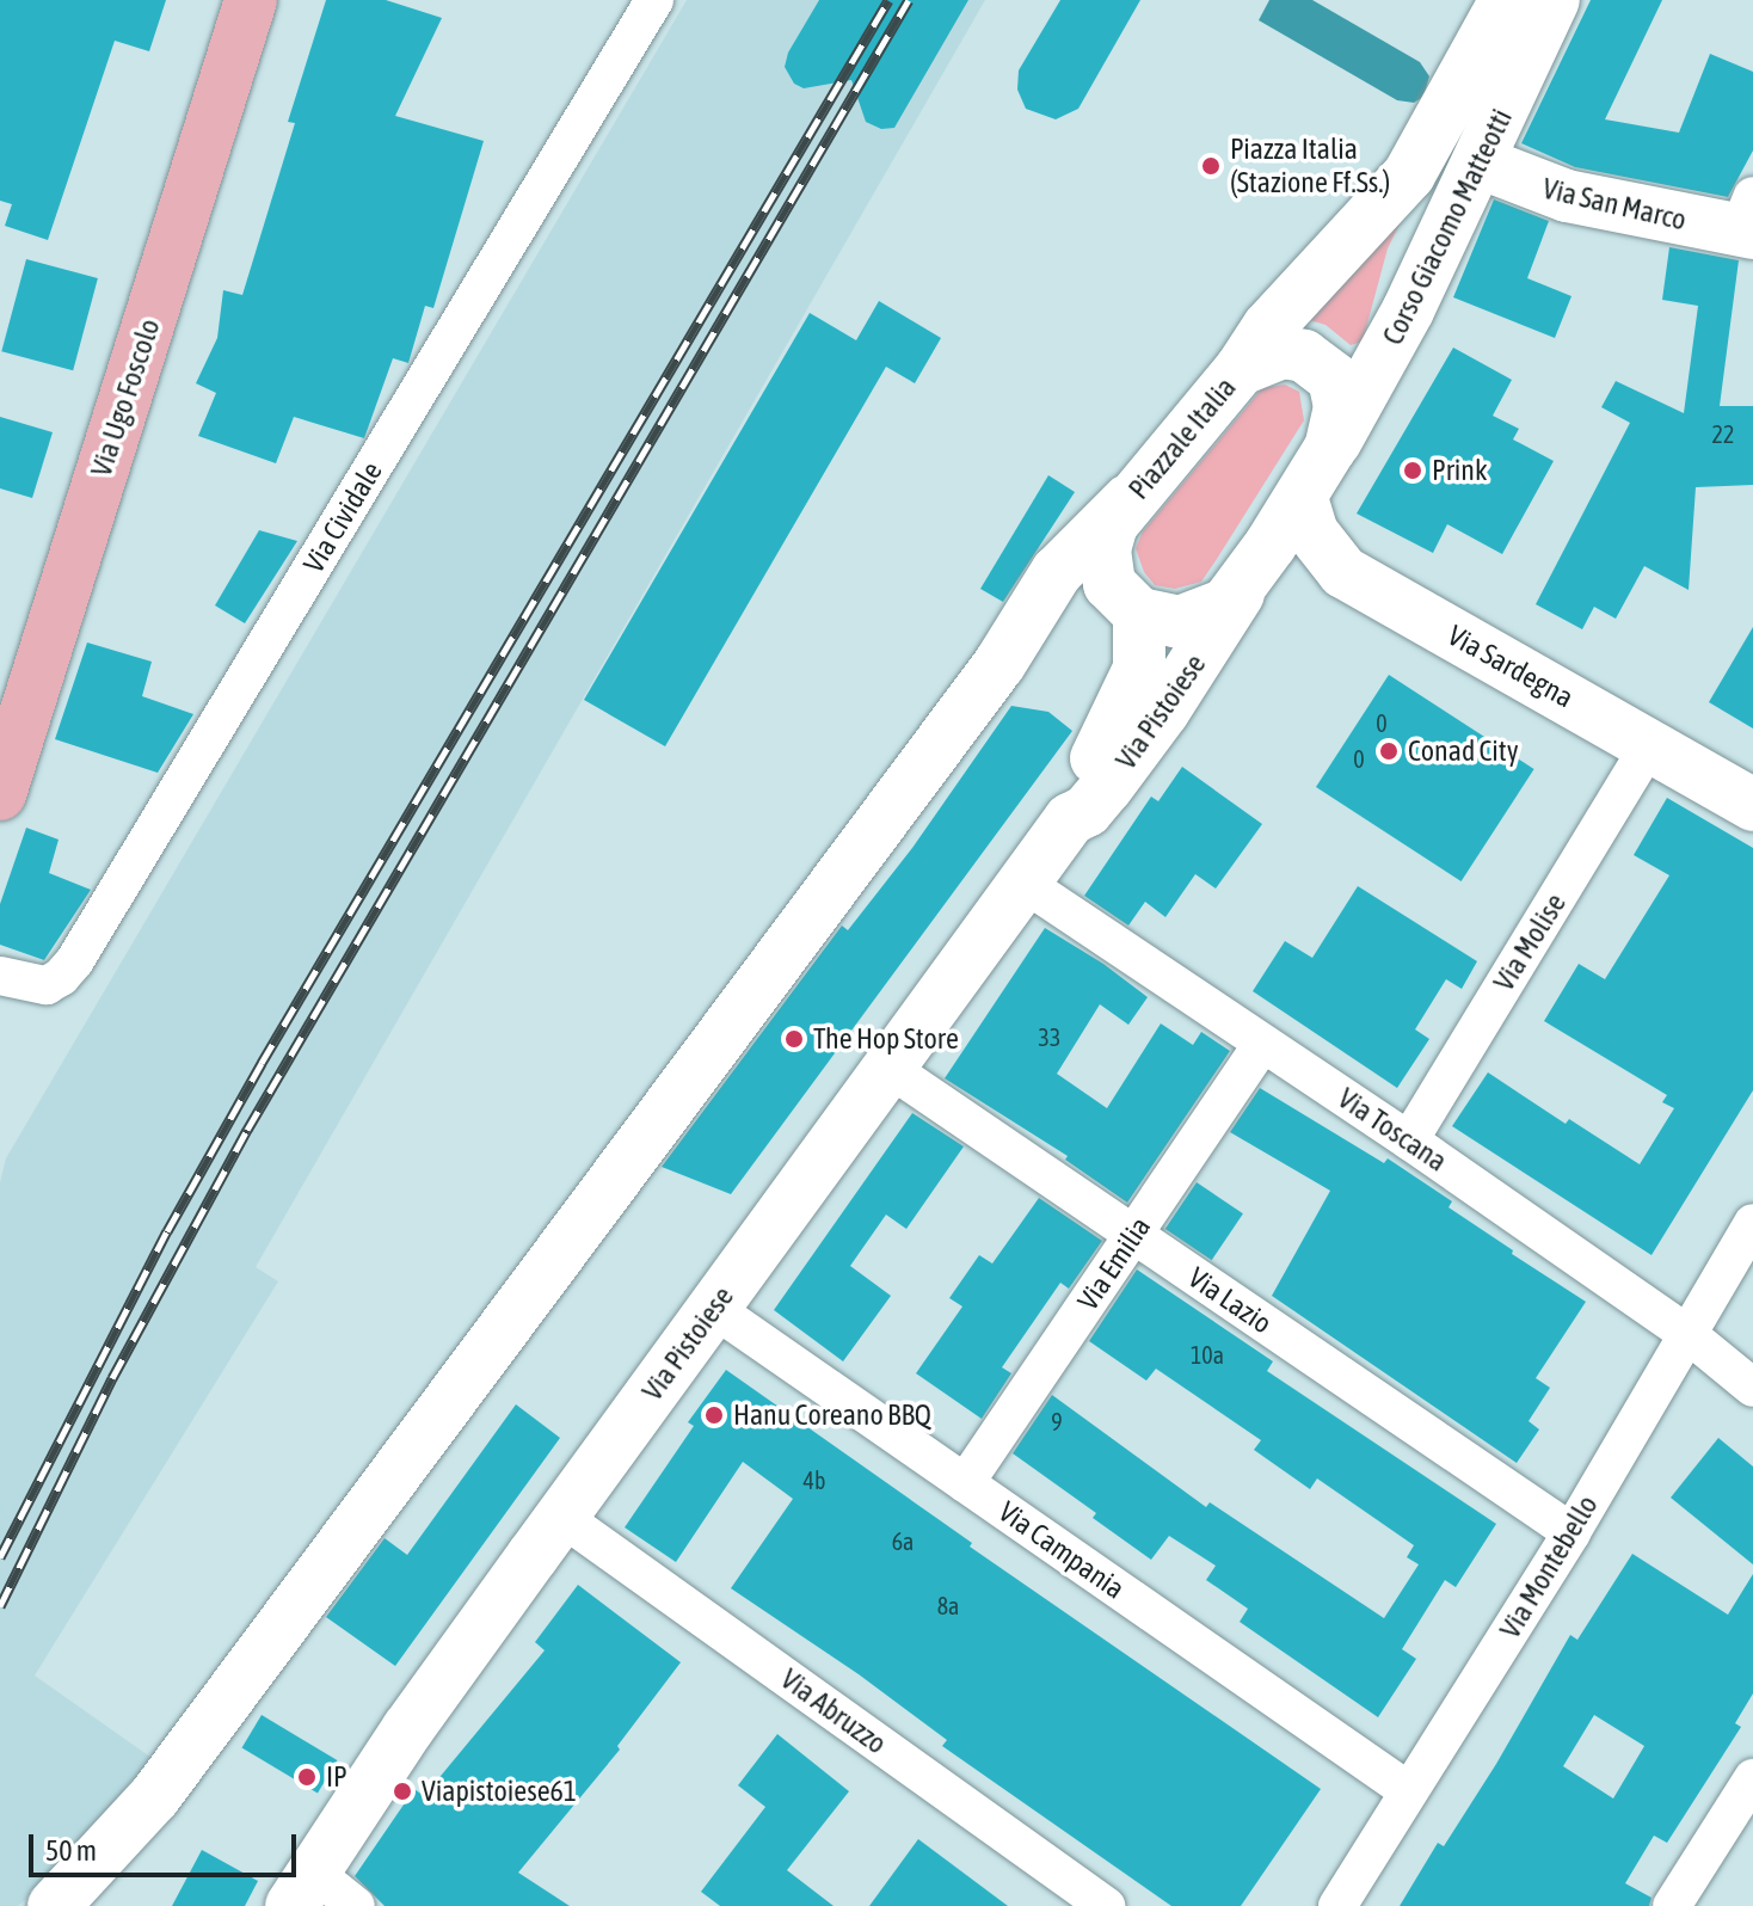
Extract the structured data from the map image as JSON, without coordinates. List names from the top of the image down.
{
  "streets": {
    "main road": [
      "Via San Marco",
      "Corso Giacomo Matteotti",
      "Via Ugo Foscolo",
      "Piazzale Italia",
      "Via Sardegna",
      "Via Pistoiese"
    ],
    "street": [
      "Via Cividale",
      "Via Molise",
      "Via Toscana",
      "Via Emilia",
      "Via Lazio",
      "Via Campania",
      "Via Montebello",
      "Via Abruzzo"
    ]
  },
  "crossings": [
    ["Via San Marco", "Corso Giacomo Matteotti"],
    ["Corso Giacomo Matteotti", "Piazzale Italia"],
    ["Piazzale Italia", "Via Sardegna"],
    ["Piazzale Italia", "Via Pistoiese"],
    ["Via Sardegna", "Via Molise"],
    ["Via Pistoiese", "Via Toscana"],
    ["Via Pistoiese", "Via Lazio"],
    ["Via Pistoiese", "Via Campania"],
    ["Via Pistoiese", "Via Abruzzo"],
    ["Via Molise", "Via Toscana"],
    ["Via Toscana", "Via Emilia"],
    ["Via Toscana", "Via Montebello"],
    ["Via Emilia", "Via Lazio"],
    ["Via Emilia", "Via Campania"],
    ["Via Lazio", "Via Montebello"],
    ["Via Campania", "Via Montebello"]
  ],
  "places": [
    "Piazza Italia (Stazione Ff.Ss.)",
    "Prink",
    "Conad City",
    "The Hop Store",
    "Hanu Coreano BBQ",
    "IP",
    "Viapistoiese61"
  ],
  "house_numbers": [
    "22",
    "0",
    "0",
    "33",
    "10a",
    "9",
    "4b",
    "6a",
    "8a"
  ],
  "scale_bar": "50 m"
}
